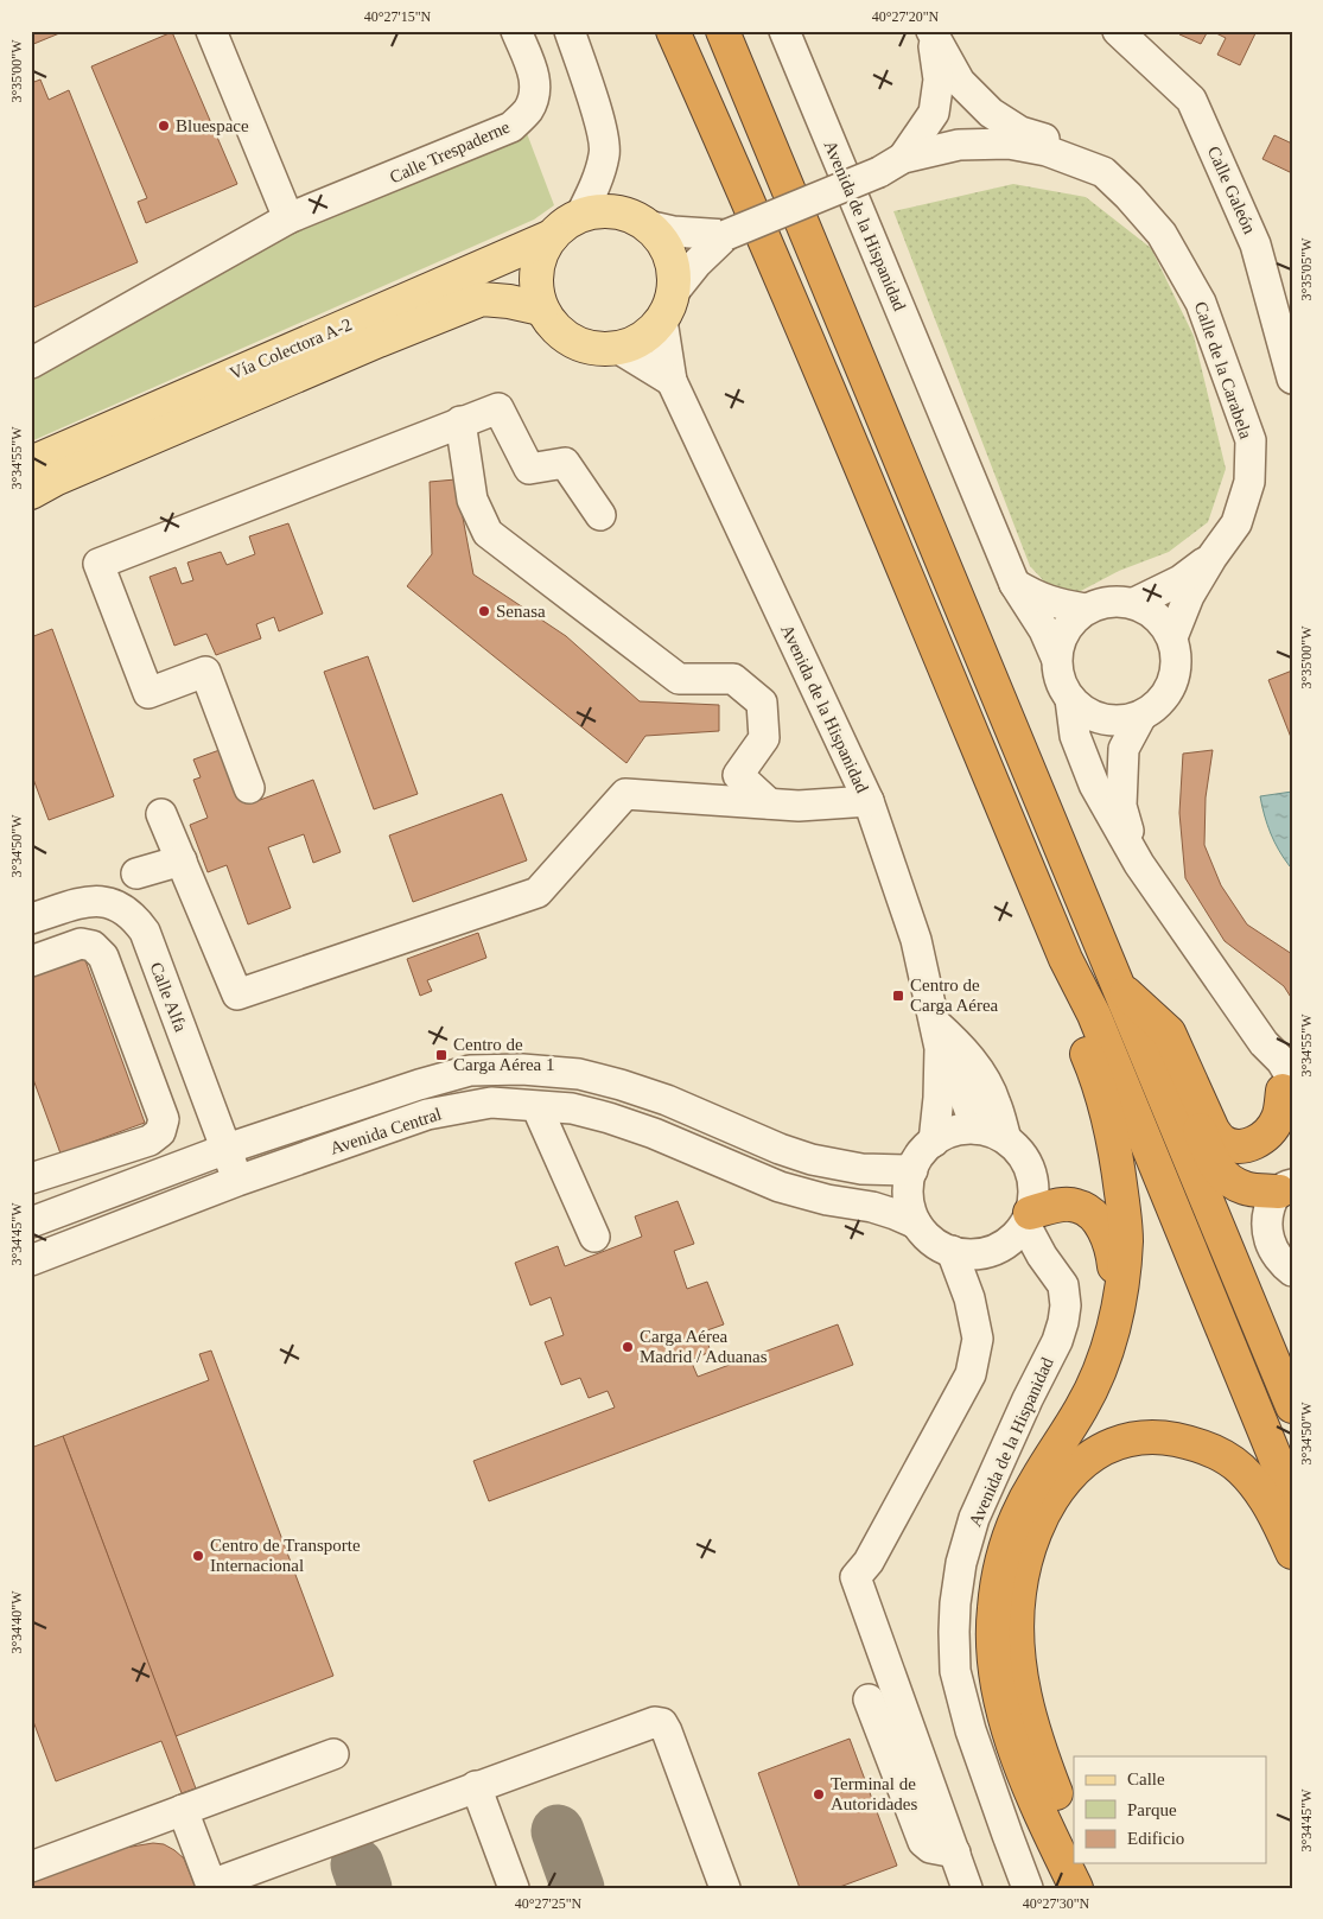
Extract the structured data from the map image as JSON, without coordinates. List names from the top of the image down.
{
  "streets": {
    "main road": ["Vía Colectora A-2"],
    "street": [
      "Calle Trespaderne",
      "Calle Galeón",
      "Avenida de la Hispanidad",
      "Calle de la Carabela",
      "Calle Alfa",
      "Avenida Central"
    ]
  },
  "crossings": [
    ["Avenida de la Hispanidad", "Vía Colectora A-2"],
    ["Avenida de la Hispanidad", "Avenida Central"],
    ["Calle Alfa", "Avenida Central"]
  ],
  "places": {
    "other": [
      "Bluespace",
      "Senasa",
      "Carga Aérea Madrid / Aduanas",
      "Centro de Transporte Internacional",
      "Terminal de Autoridades"
    ],
    "transit": ["Centro de Carga Aérea", "Centro de Carga Aérea 1"]
  },
  "legend": ["Calle", "Parque", "Edificio"],
  "coordinates": [
    "40°27'15\"N",
    "40°27'20\"N",
    "3°35'00\"W",
    "3°35'05\"W",
    "3°34'55\"W",
    "3°34'50\"W",
    "3°34'45\"W",
    "3°34'40\"W",
    "40°27'25\"N",
    "40°27'30\"N"
  ]
}
